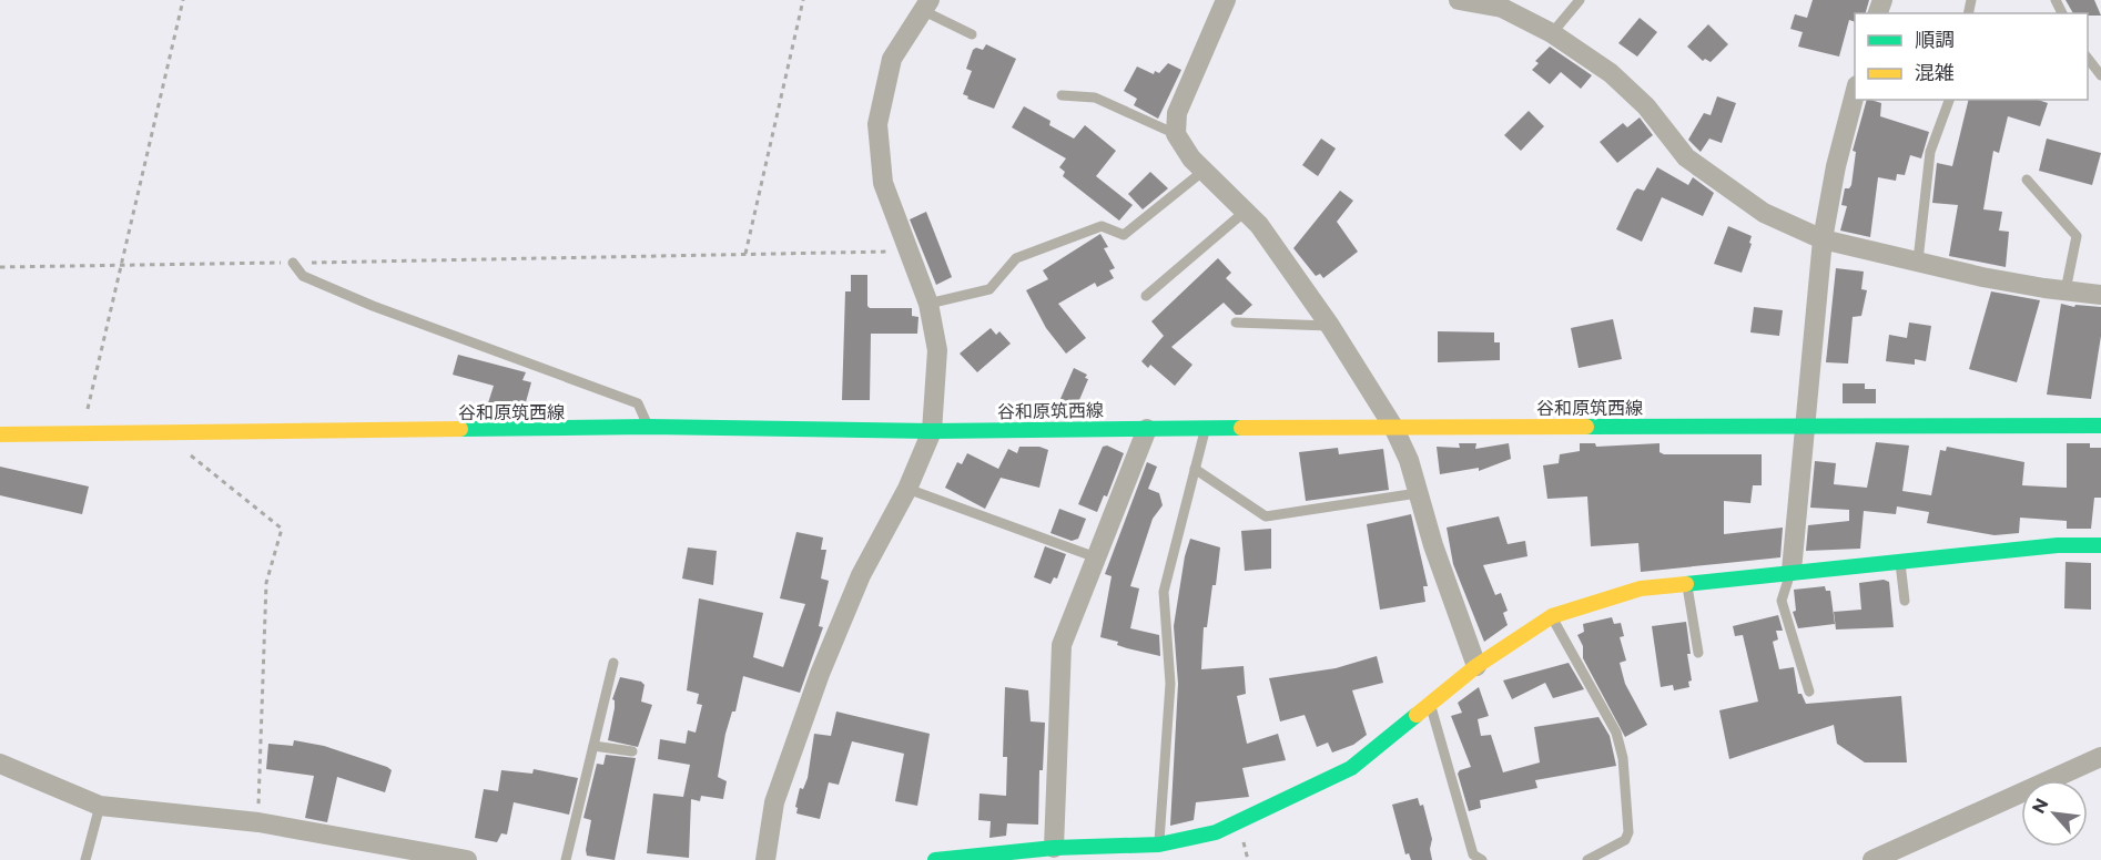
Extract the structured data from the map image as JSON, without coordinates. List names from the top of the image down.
{
  "streets": {
    "main road": ["谷和原筑西線"]
  },
  "legend": ["順調", "混雑"],
  "north": "top left"
}
